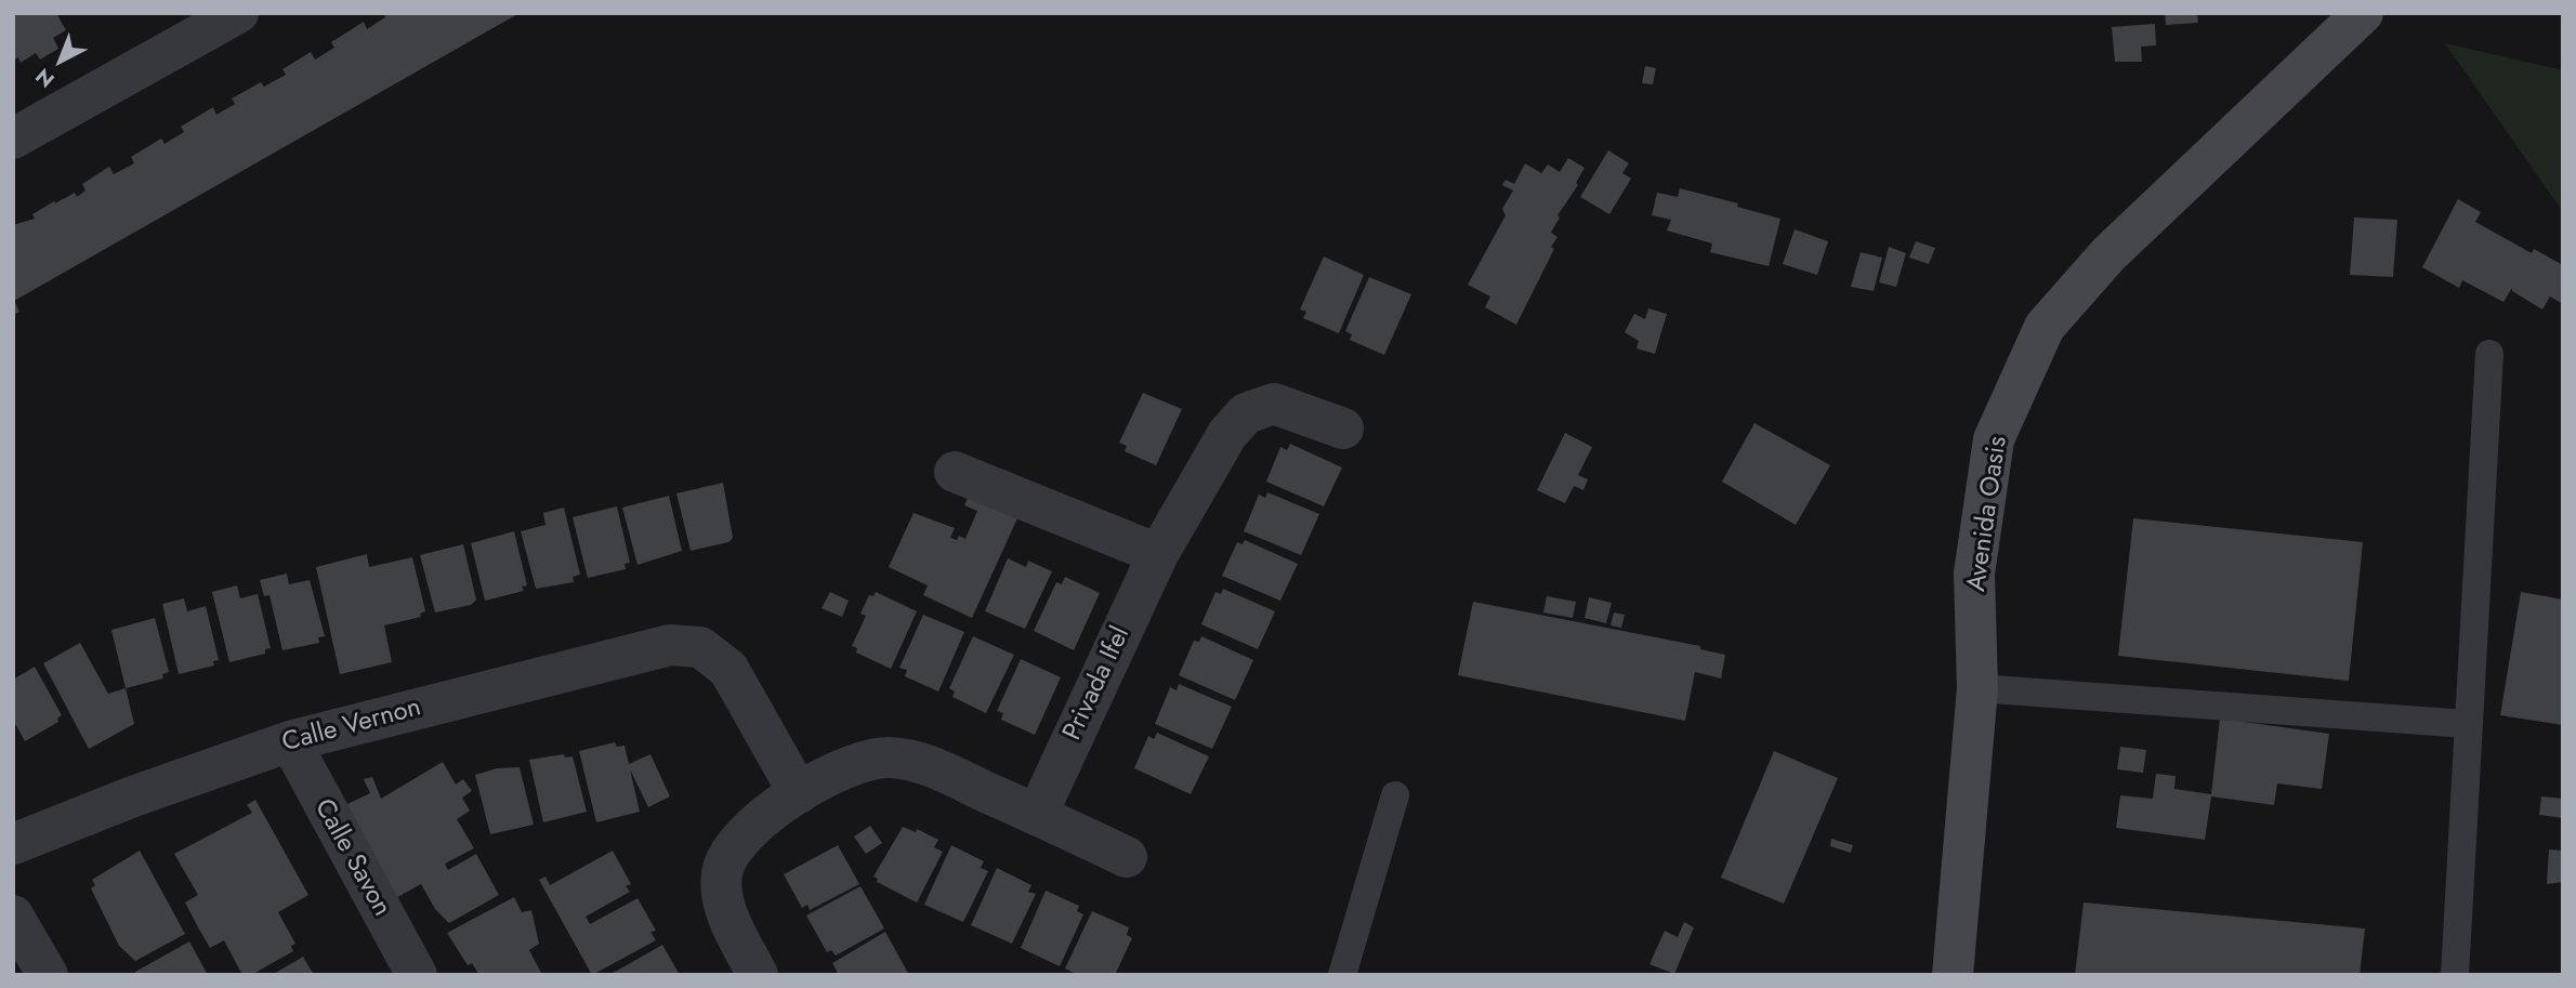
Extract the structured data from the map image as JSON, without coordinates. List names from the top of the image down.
{
  "streets": {
    "main road": ["Avenida Oasis"],
    "street": ["Privada Ifel", "Calle Vernon", "Calle Savon"]
  },
  "crossings": [
    ["Calle Vernon", "Calle Savon"]
  ],
  "north": "bottom left"
}
